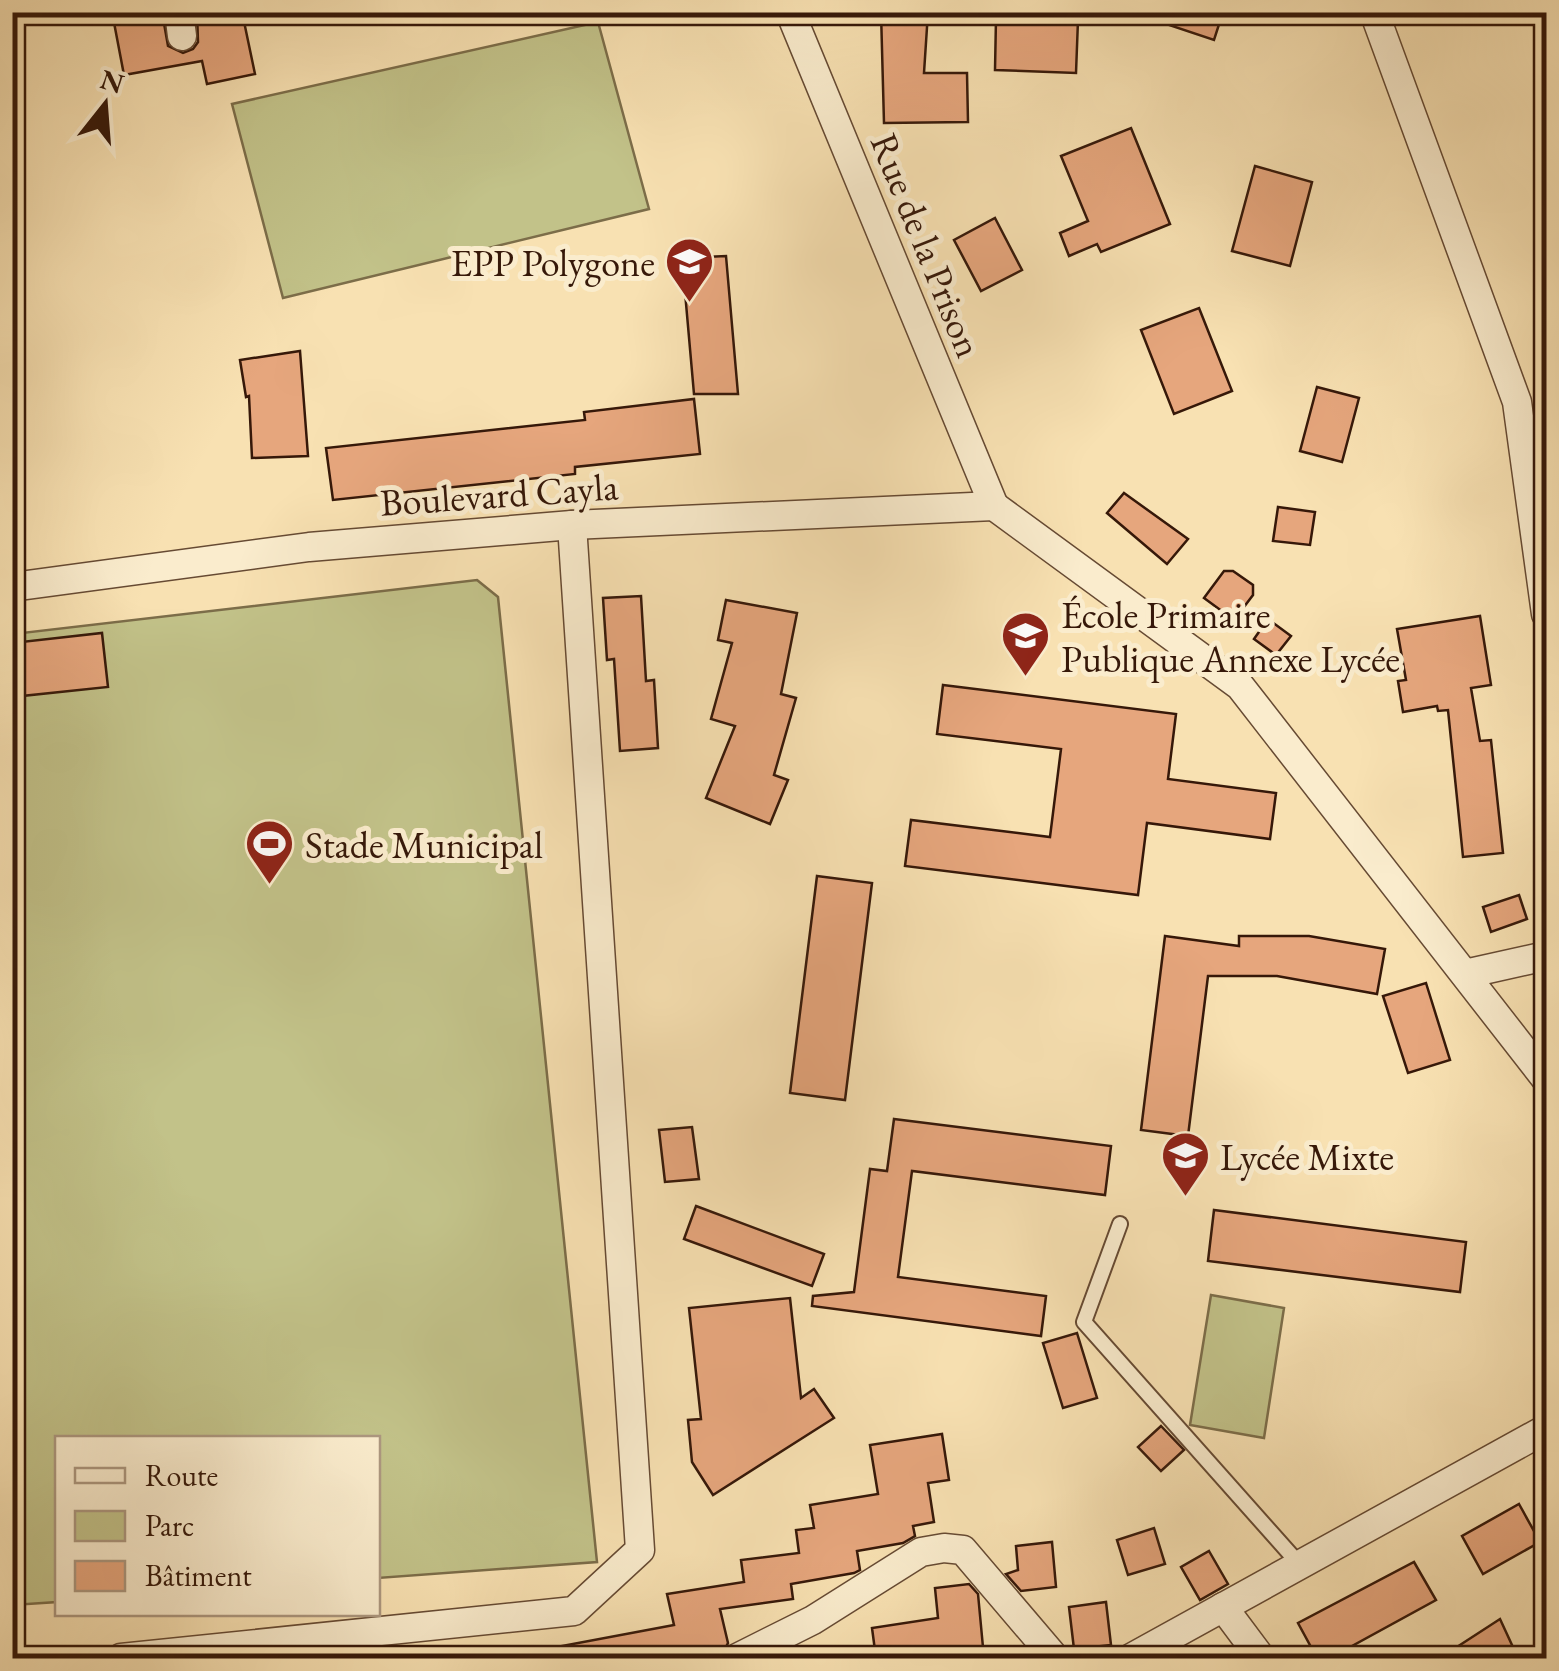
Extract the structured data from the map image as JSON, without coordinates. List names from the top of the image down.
{
  "streets": {
    "street": ["Rue de la Prison", "Boulevard Cayla"]
  },
  "crossings": [
    ["Rue de la Prison", "Boulevard Cayla"]
  ],
  "places": {
    "school or university": ["EPP Polygone", "École Primaire Publique Annexe Lycée", "Lycée Mixte"],
    "sports": ["Stade Municipal"]
  },
  "legend": ["Route", "Parc", "Bâtiment"],
  "north": "top"
}
